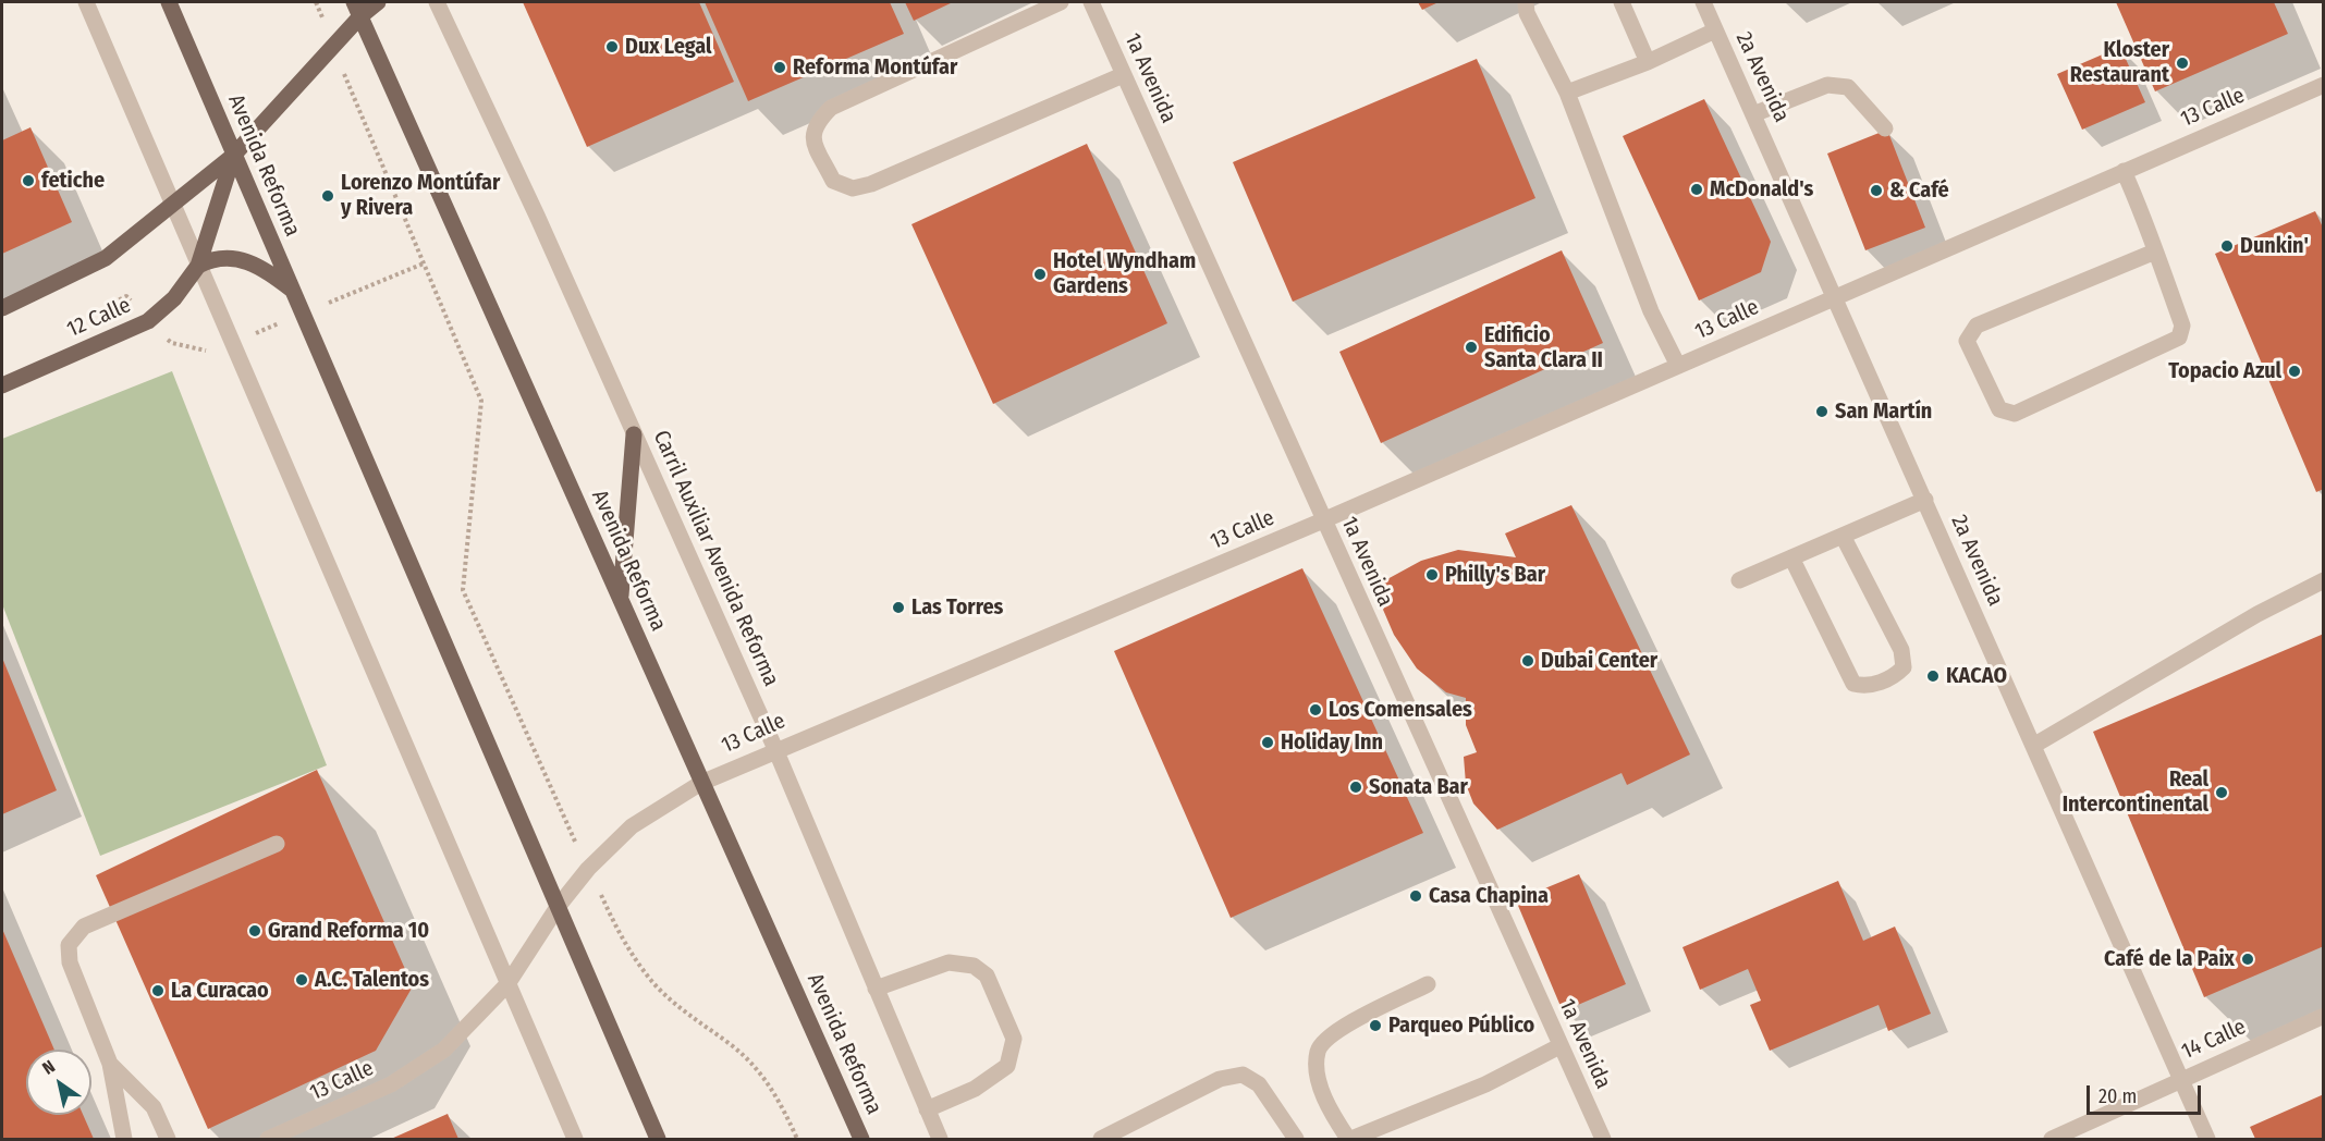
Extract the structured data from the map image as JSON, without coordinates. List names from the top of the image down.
{
  "streets": {
    "main road": ["Avenida Reforma", "12 Calle"],
    "street": [
      "2a Avenida",
      "1a Avenida",
      "13 Calle",
      "Carril Auxiliar Avenida Reforma",
      "14 Calle"
    ]
  },
  "crossings": [
    ["2a Avenida", "13 Calle"],
    ["2a Avenida", "14 Calle"],
    ["1a Avenida", "13 Calle"],
    ["13 Calle", "Avenida Reforma"],
    ["13 Calle", "Carril Auxiliar Avenida Reforma"],
    ["Avenida Reforma", "12 Calle"]
  ],
  "places": [
    "Dux Legal",
    "Kloster Restaurant",
    "Reforma Montúfar",
    "fetiche",
    "McDonald's",
    "& Café",
    "Lorenzo Montúfar y Rivera",
    "Dunkin'",
    "Hotel Wyndham Gardens",
    "Edificio Santa Clara II",
    "Topacio Azul",
    "San Martín",
    "Philly's Bar",
    "Las Torres",
    "Dubai Center",
    "KACAO",
    "Los Comensales",
    "Holiday Inn",
    "Sonata Bar",
    "Real Intercontinental",
    "Casa Chapina",
    "Grand Reforma 10",
    "Café de la Paix",
    "A.C. Talentos",
    "La Curacao",
    "Parqueo Público"
  ],
  "scale_bar": "20 m",
  "north": "top left"
}
